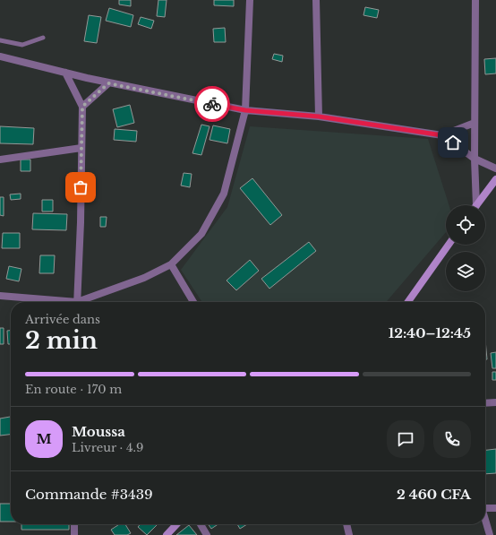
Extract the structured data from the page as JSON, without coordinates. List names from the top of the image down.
{
  "page": {
    "heading": ["2 min", "Arrivée dans", "12:40–12:45"],
    "panel": [
      "Moussa",
      "Livreur · 4.9",
      "Commande #3439",
      "2 460 CFA"
    ],
    "bar": "En route · 170 m",
    "round": "M"
  }
}
